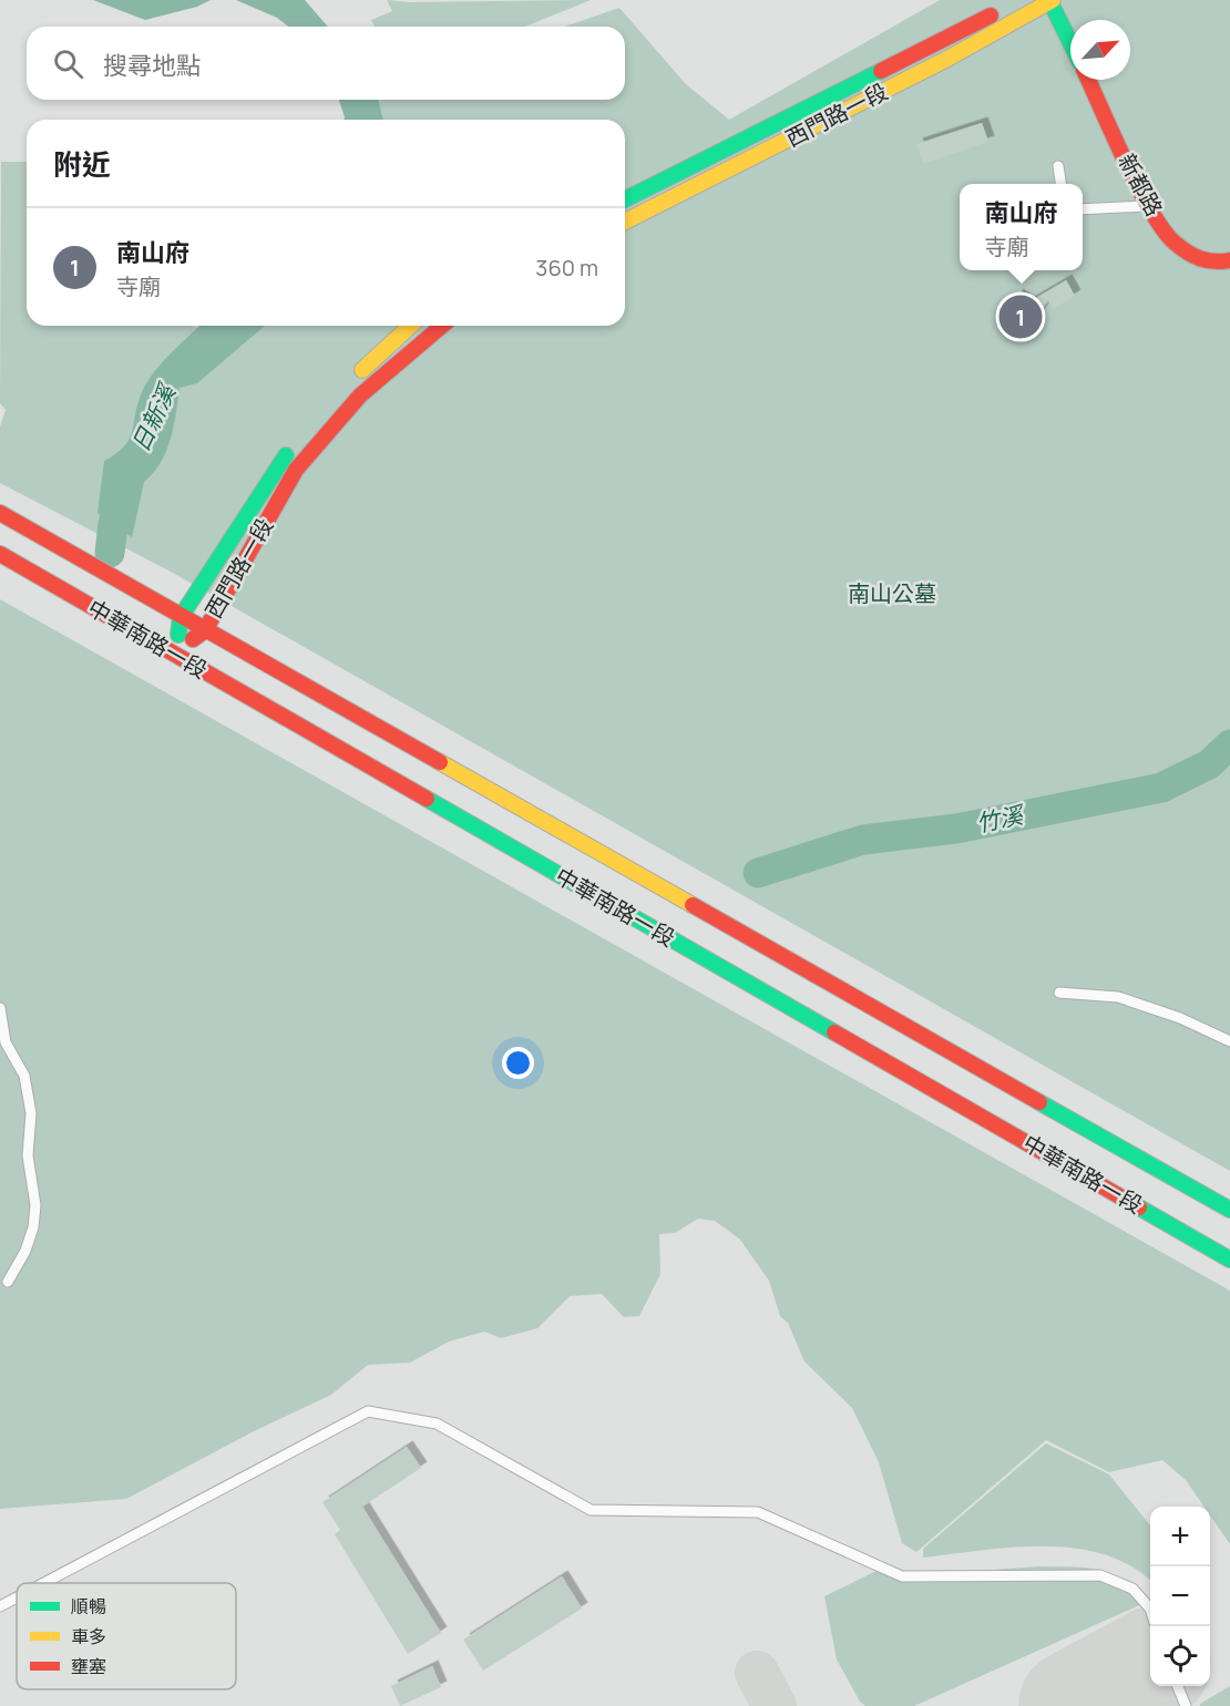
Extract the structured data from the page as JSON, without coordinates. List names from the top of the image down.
{
  "streets": {
    "street": ["西門路一段", "新都路", "中華南路一段"]
  },
  "crossings": [
    ["西門路一段", "中華南路一段"]
  ],
  "water": ["日新溪", "竹溪"],
  "parks": ["南山公墓"],
  "legend": ["順暢", "車多", "壅塞"],
  "north": "top right",
  "page": {
    "search": "搜尋地點",
    "heading": "附近",
    "popup": ["南山府", "寺廟"],
    "list": [
      {
        "mark": "1",
        "name": "南山府",
        "note": "寺廟",
        "value": "360 m"
      }
    ],
    "pins": "1",
    "map_buttons": ["+", "−"]
  }
}
